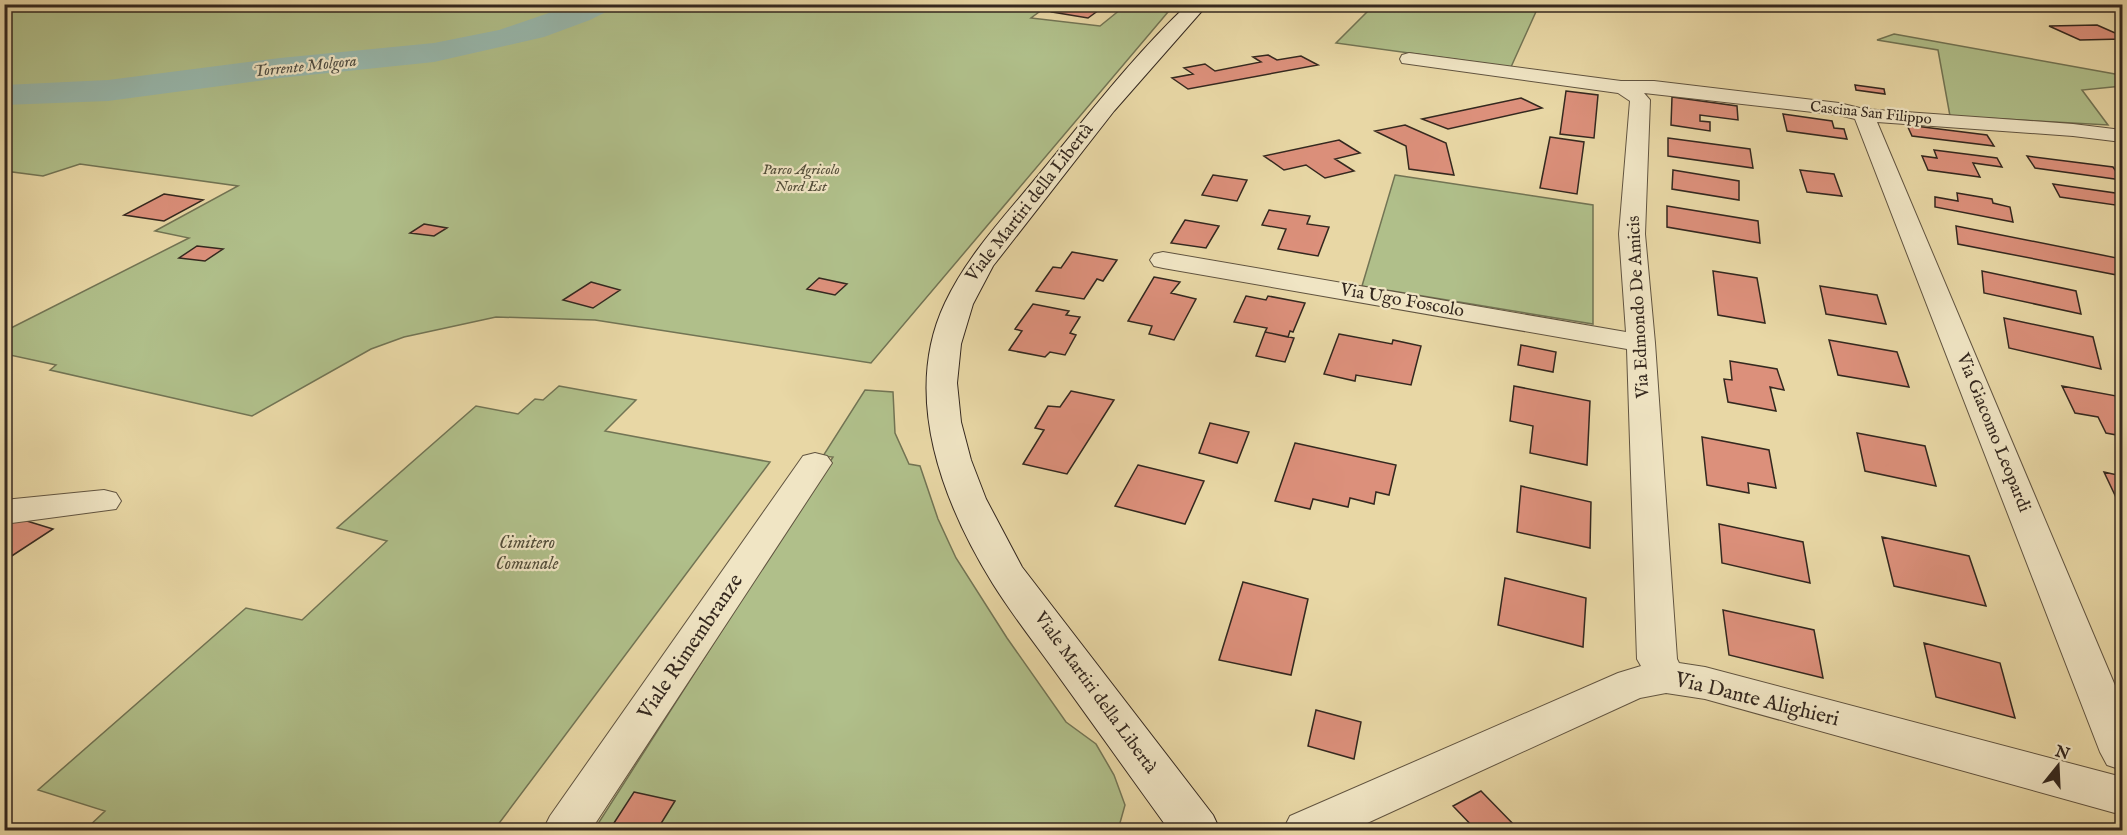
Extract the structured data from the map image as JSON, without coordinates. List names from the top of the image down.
{
  "streets": {
    "street": [
      "Cascina San Filippo",
      "Viale Martiri della Libertà",
      "Via Ugo Foscolo",
      "Via Edmondo De Amicis",
      "Via Giacomo Leopardi",
      "Viale Rimembranze",
      "Via Dante Alighieri"
    ]
  },
  "crossings": [
    ["Cascina San Filippo", "Via Edmondo De Amicis"],
    ["Cascina San Filippo", "Via Giacomo Leopardi"],
    ["Via Ugo Foscolo", "Via Edmondo De Amicis"],
    ["Via Edmondo De Amicis", "Via Dante Alighieri"]
  ],
  "water": ["Torrente Molgora"],
  "parks": ["Parco Agricolo Nord Est", "Cimitero Comunale"],
  "north": "top"
}
